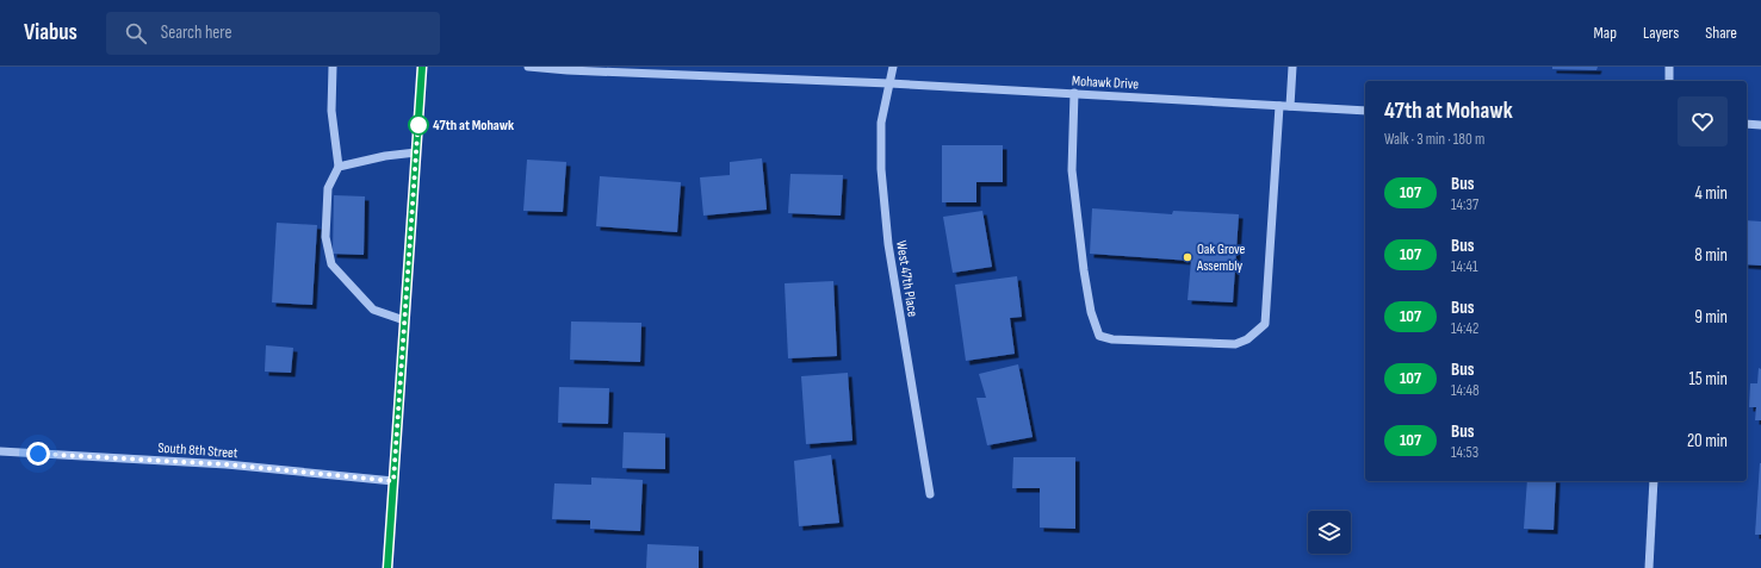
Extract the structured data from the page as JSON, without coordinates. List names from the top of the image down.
{
  "streets": {
    "street": ["Mohawk Drive", "West 47th Place", "South 8th Street"]
  },
  "crossings": [
    ["Mohawk Drive", "West 47th Place"]
  ],
  "places": ["47th at Mohawk", "Oak Grove Assembly"],
  "lines": ["bus line 107"],
  "page": {
    "header": "Viabus",
    "search": "Search here",
    "nav": ["Map", "Layers", "Share"],
    "heading": ["47th at Mohawk", "Walk · 3 min · 180 m"],
    "list": [
      {
        "mark": "107",
        "name": "Bus",
        "note": "14:37",
        "value": "4 min"
      },
      {
        "mark": "107",
        "name": "Bus",
        "note": "14:41",
        "value": "8 min"
      },
      {
        "mark": "107",
        "name": "Bus",
        "note": "14:42",
        "value": "9 min"
      },
      {
        "mark": "107",
        "name": "Bus",
        "note": "14:48",
        "value": "15 min"
      },
      {
        "mark": "107",
        "name": "Bus",
        "note": "14:53",
        "value": "20 min"
      }
    ]
  }
}
